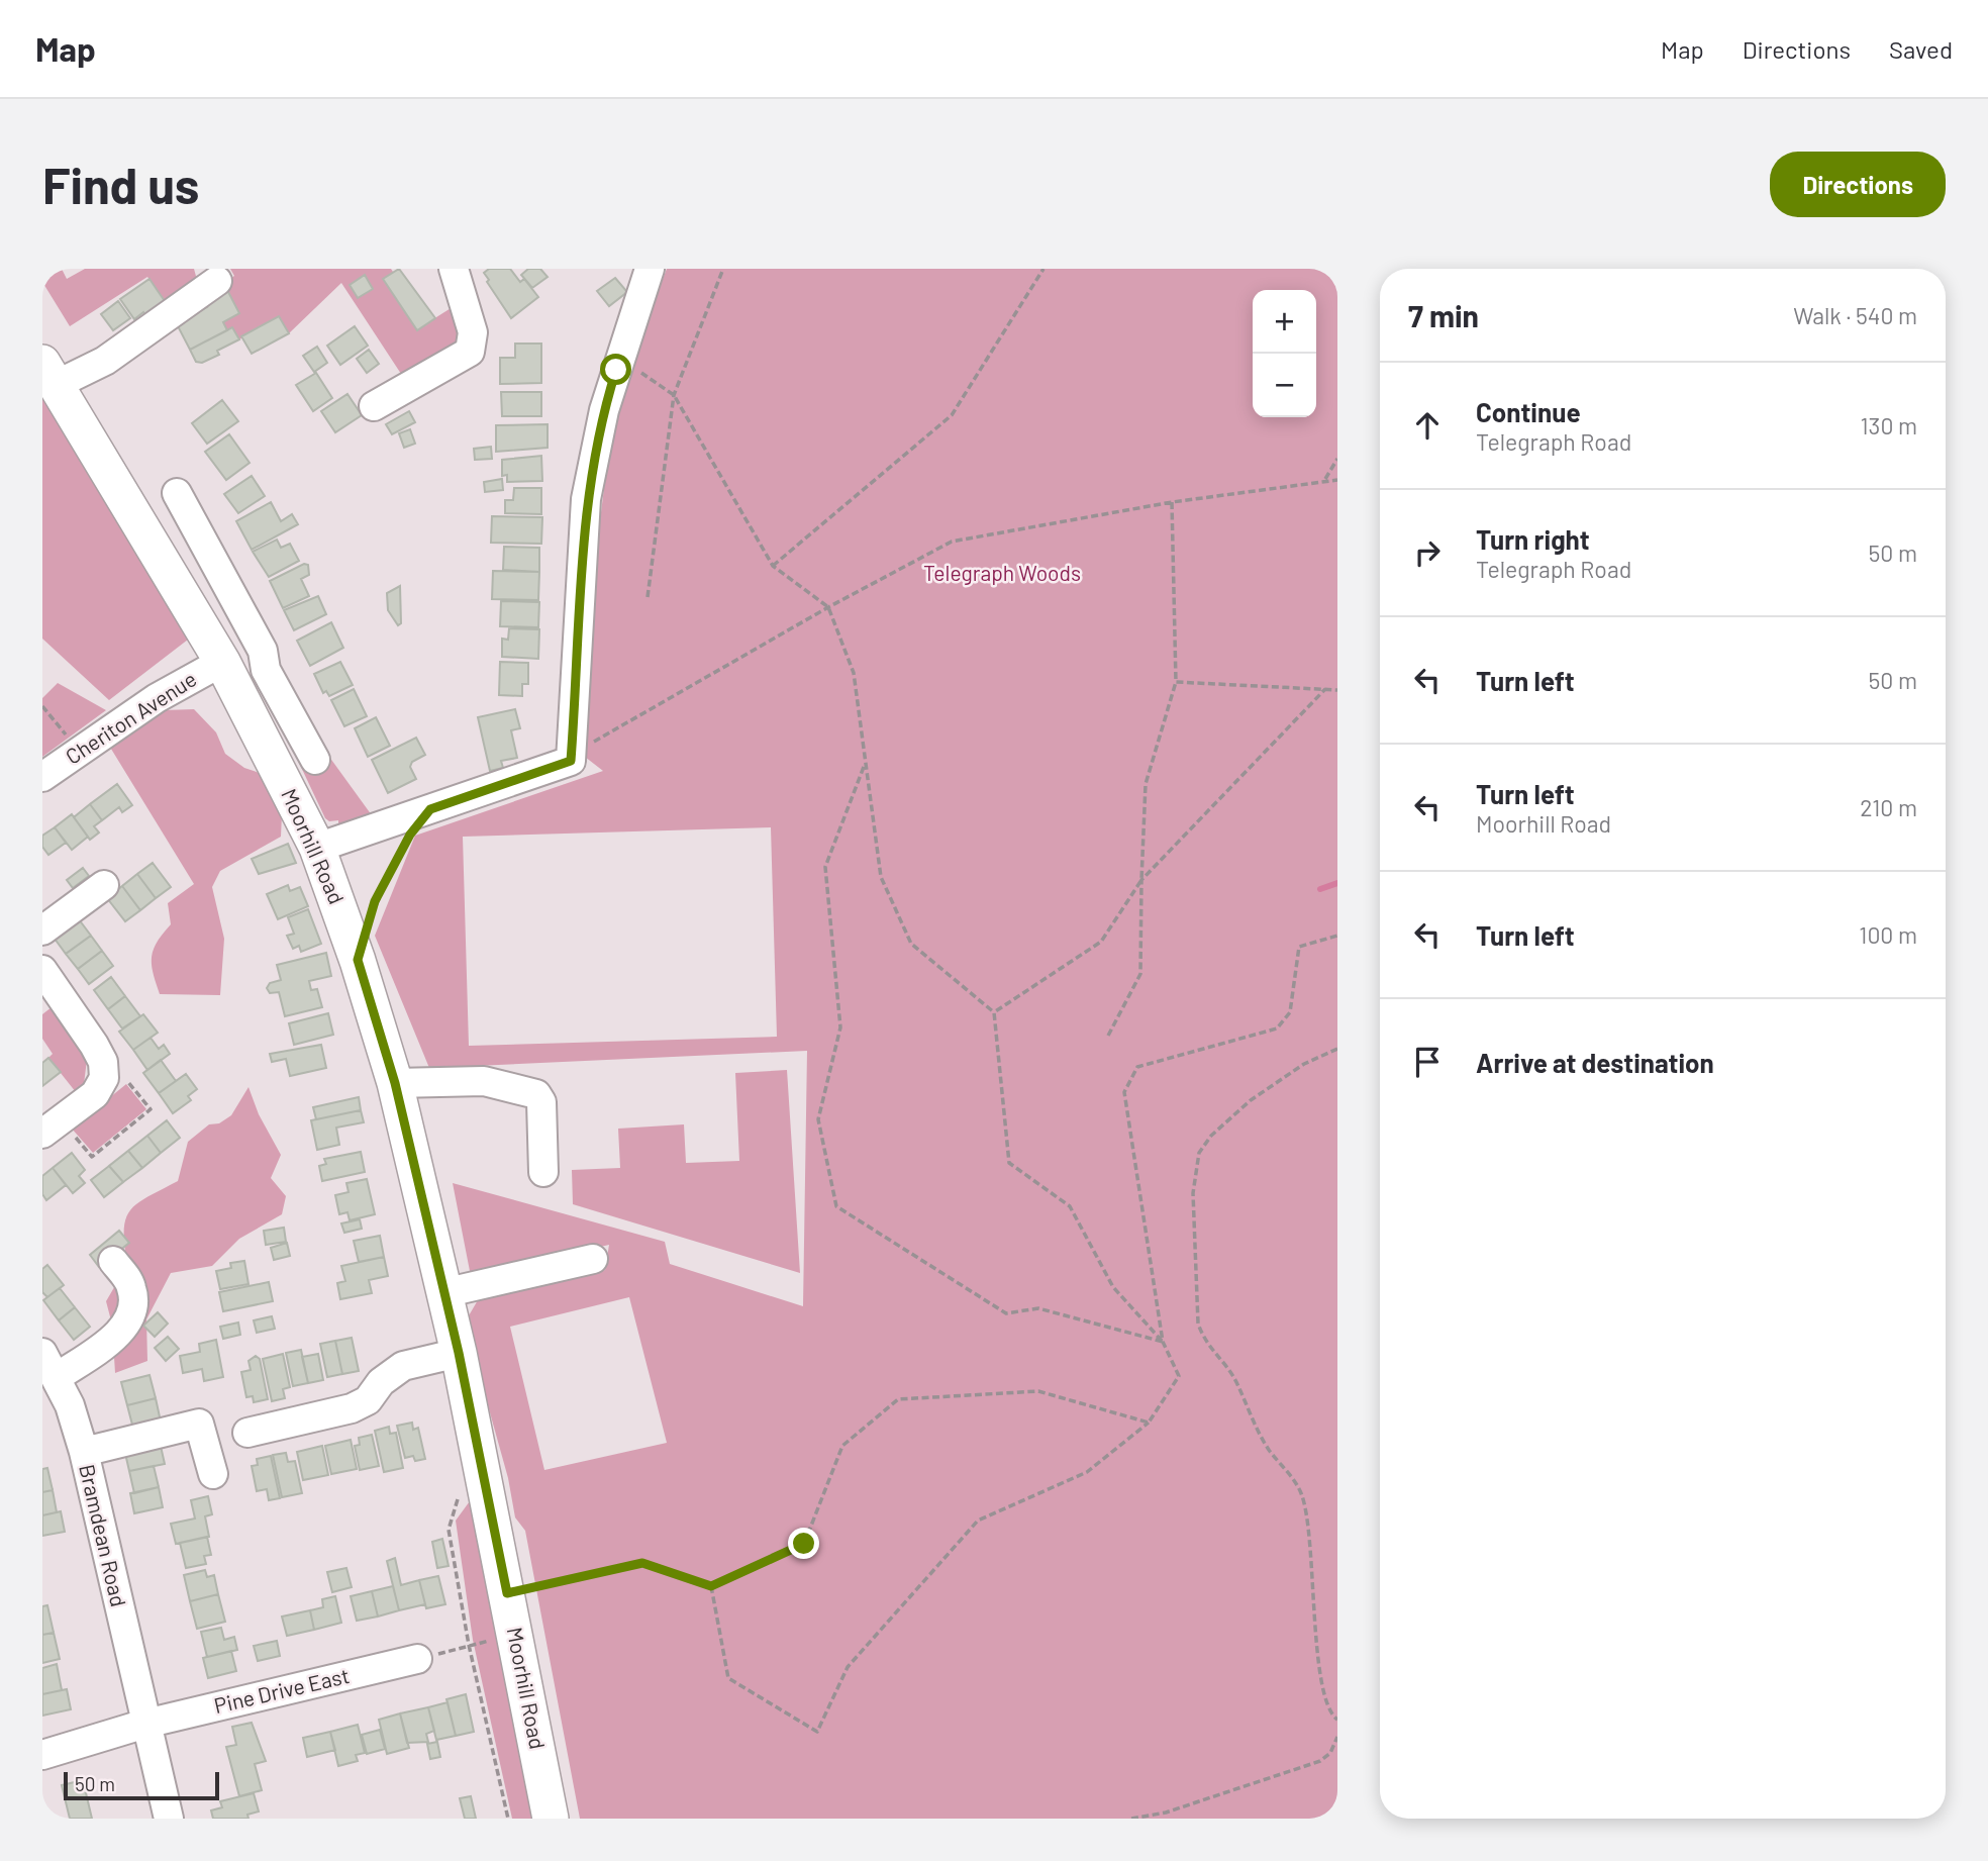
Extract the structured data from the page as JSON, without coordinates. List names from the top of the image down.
{
  "streets": {
    "main road": ["Moorhill Road"],
    "street": ["Cheriton Avenue", "Bramdean Road", "Pine Drive East"]
  },
  "crossings": [
    ["Cheriton Avenue", "Moorhill Road"],
    ["Bramdean Road", "Pine Drive East"]
  ],
  "parks": ["Telegraph Woods"],
  "scale_bar": "50 m",
  "page": {
    "header": "Map",
    "nav": ["Map", "Directions", "Saved"],
    "buttons": "Directions",
    "title": "Find us",
    "heading": ["7 min", "Walk · 540 m"],
    "map_buttons": ["+", "−"],
    "list": [
      ["Continue", "Telegraph Road", "130 m"],
      ["Turn right", "Telegraph Road", "50 m"],
      ["Turn left", "50 m"],
      ["Turn left", "Moorhill Road", "210 m"],
      ["Turn left", "100 m"],
      "Arrive at destination"
    ],
    "scale": "50 m"
  }
}
